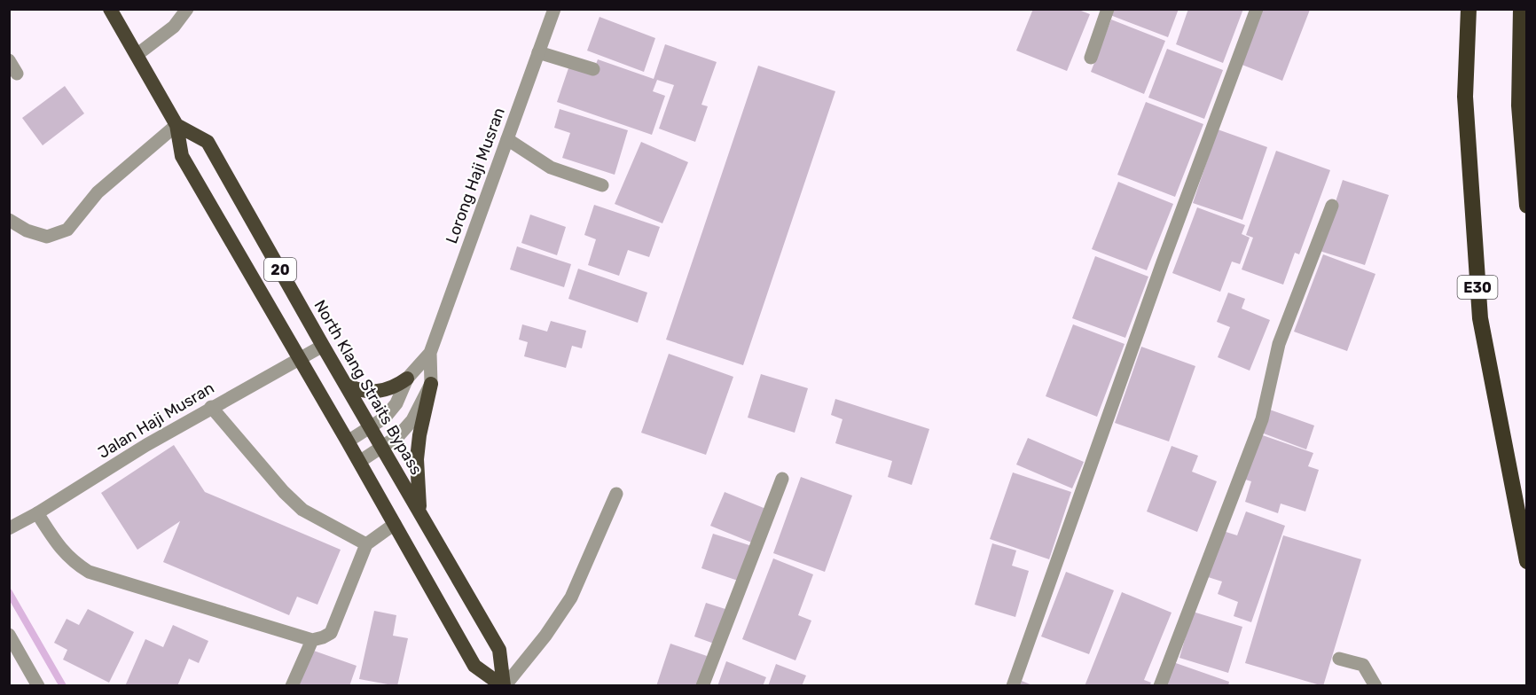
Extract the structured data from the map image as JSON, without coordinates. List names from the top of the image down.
{
  "streets": {
    "highway": ["20", "E30", "North Klang Straits Bypass"],
    "street": ["Lorong Haji Musran", "Jalan Haji Musran"]
  },
  "crossings": [
    ["Lorong Haji Musran", "20"],
    ["Lorong Haji Musran", "North Klang Straits Bypass"],
    ["20", "North Klang Straits Bypass"],
    ["20", "Jalan Haji Musran"],
    ["North Klang Straits Bypass", "Jalan Haji Musran"]
  ]
}
